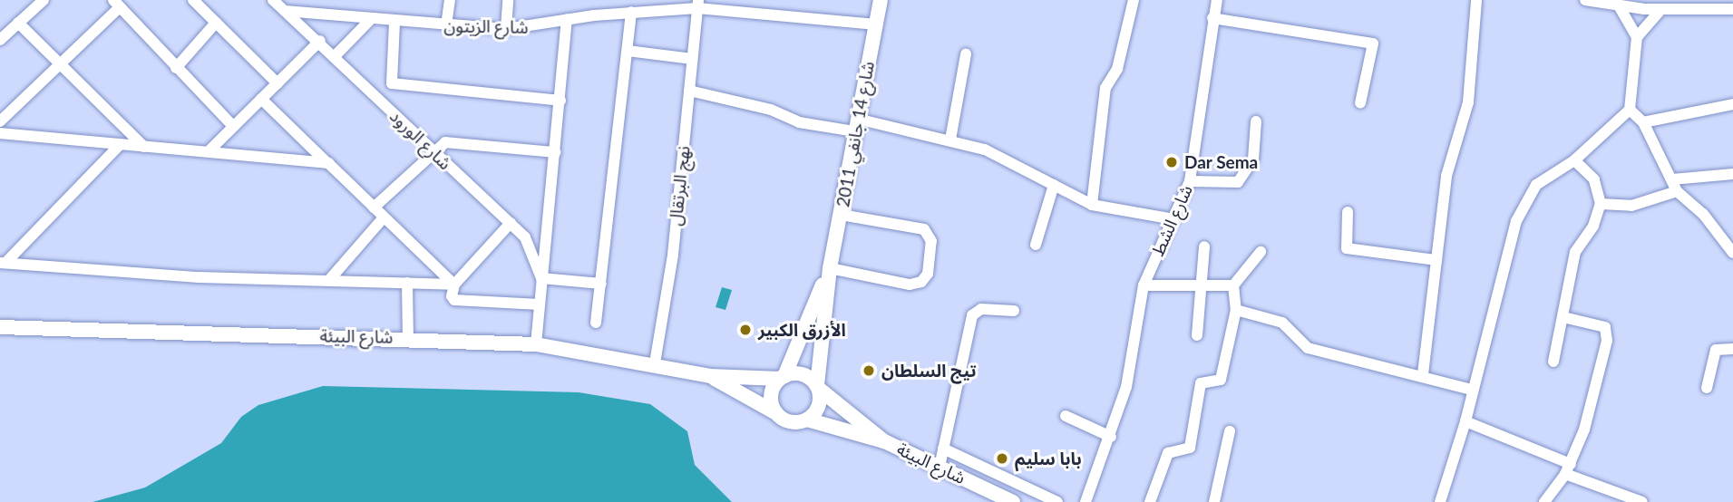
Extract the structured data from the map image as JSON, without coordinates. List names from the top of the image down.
{
  "streets": {
    "main road": ["شارع 14 جانفي 2011", "شارع البيئة"],
    "street": [
      "شارع الزيتون",
      "شارع الورود",
      "نهج البرتقال",
      "شارع الشط"
    ]
  },
  "crossings": [
    ["شارع الزيتون", "شارع 14 جانفي 2011"],
    ["شارع الزيتون", "شارع الورود"],
    ["شارع الزيتون", "نهج البرتقال"],
    ["شارع 14 جانفي 2011", "شارع البيئة"],
    ["نهج البرتقال", "شارع البيئة"]
  ],
  "places": [
    "Dar Sema",
    "الأزرق الكبير",
    "تيج السلطان",
    "بابا سليم"
  ]
}
